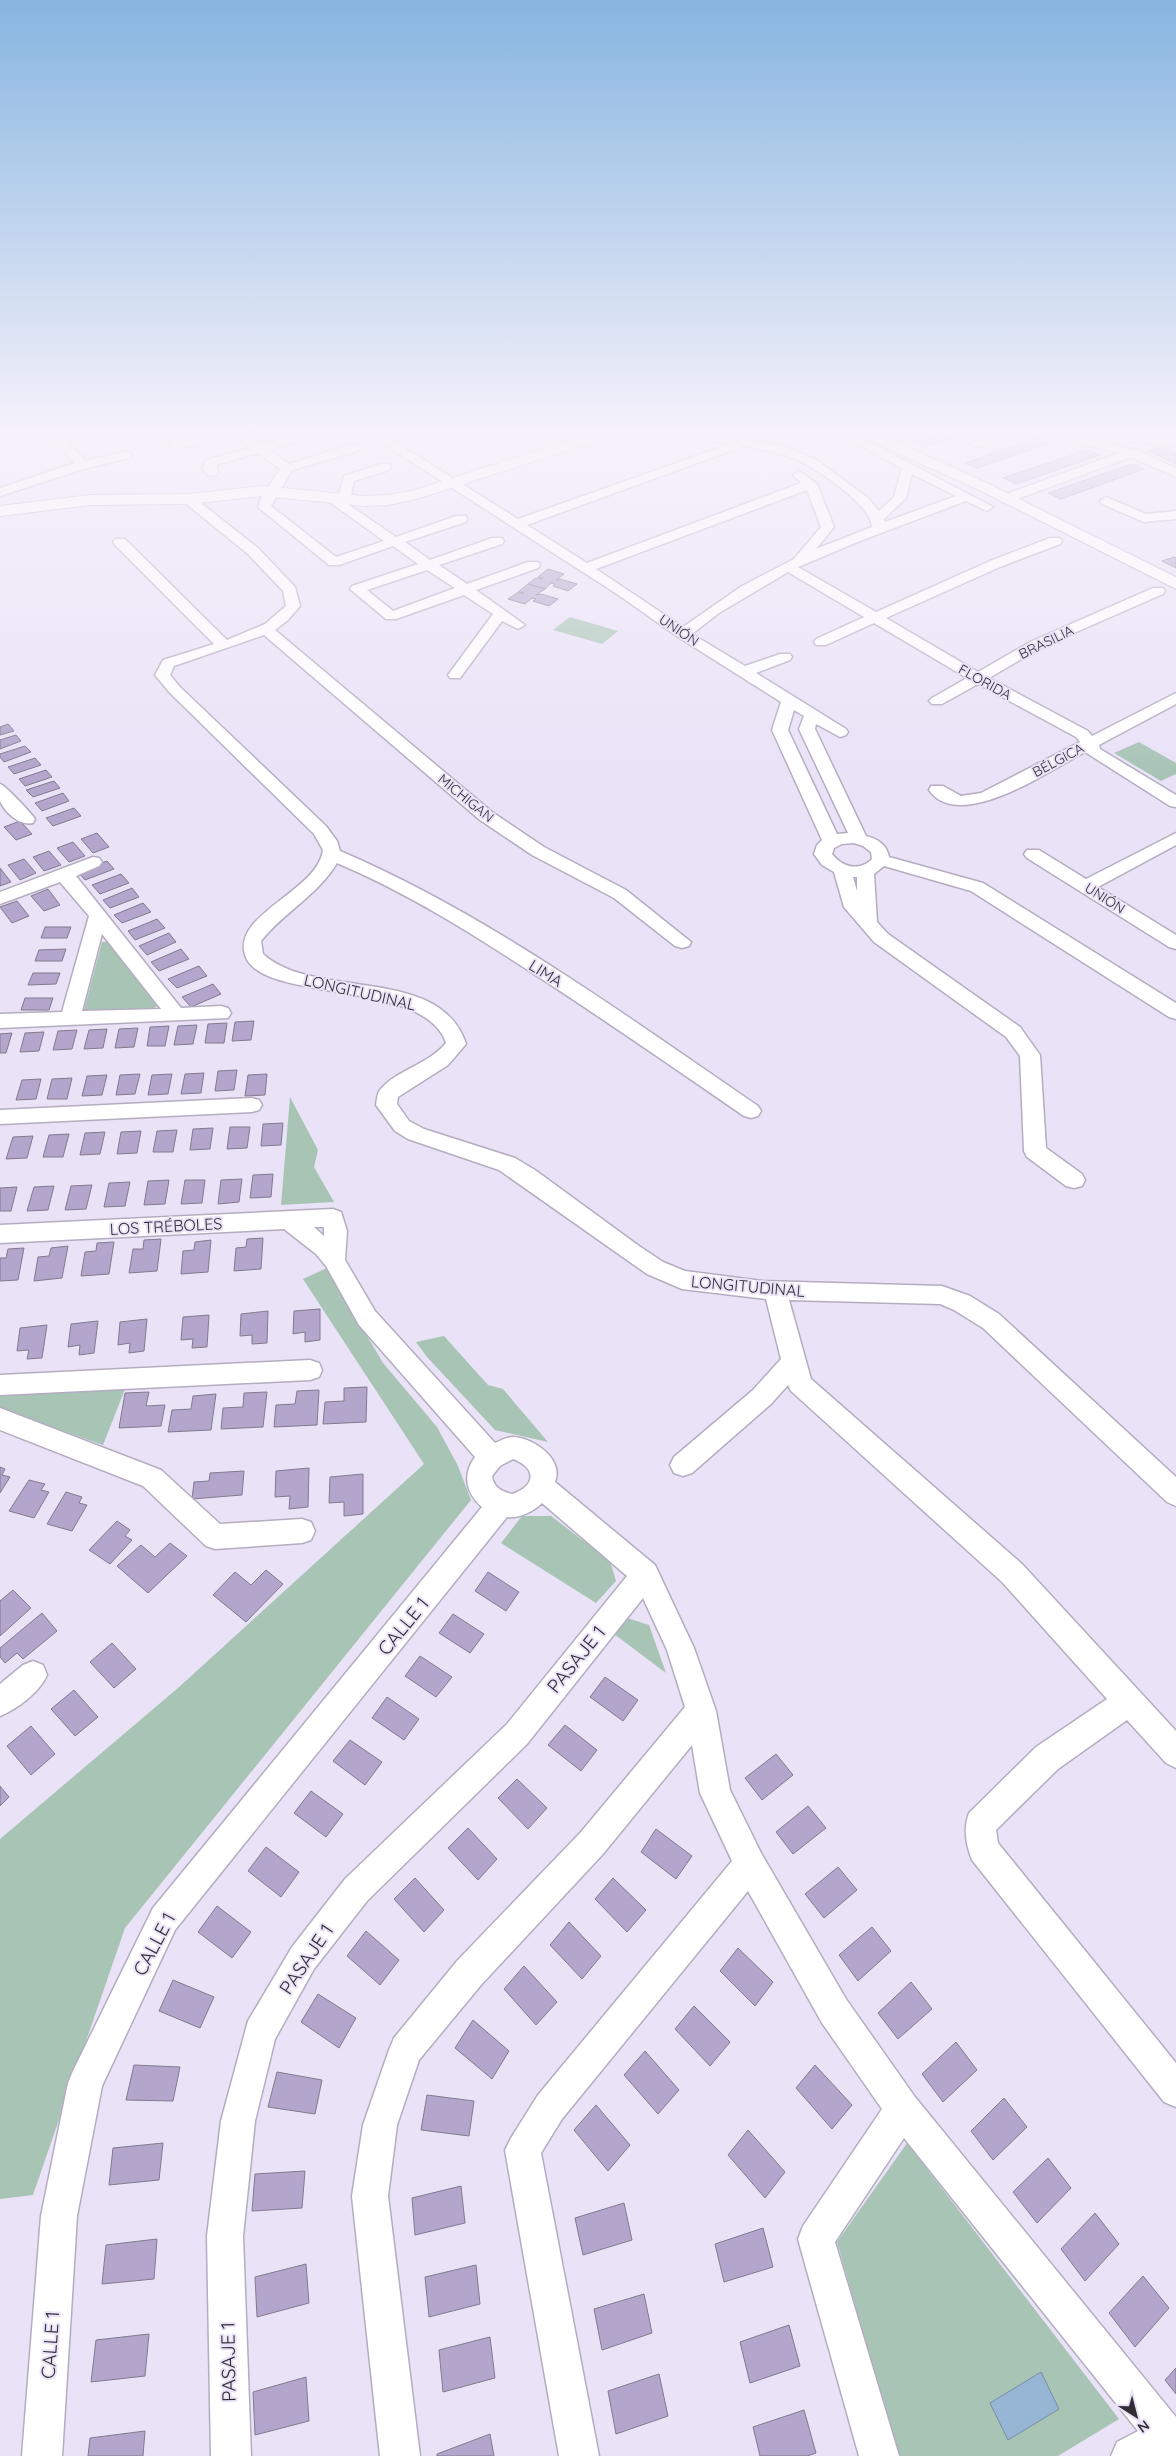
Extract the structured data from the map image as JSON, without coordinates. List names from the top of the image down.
{
  "streets": {
    "street": [
      "UNIÓN",
      "BRASILIA",
      "FLORIDA",
      "BÉLGICA",
      "MICHIGAN",
      "LIMA",
      "LONGITUDINAL",
      "LOS TRÉBOLES",
      "CALLE 1",
      "PASAJE 1"
    ]
  },
  "crossings": [
    ["BRASILIA", "FLORIDA"],
    ["FLORIDA", "BÉLGICA"],
    ["LIMA", "LONGITUDINAL"]
  ],
  "north": "bottom right"
}
